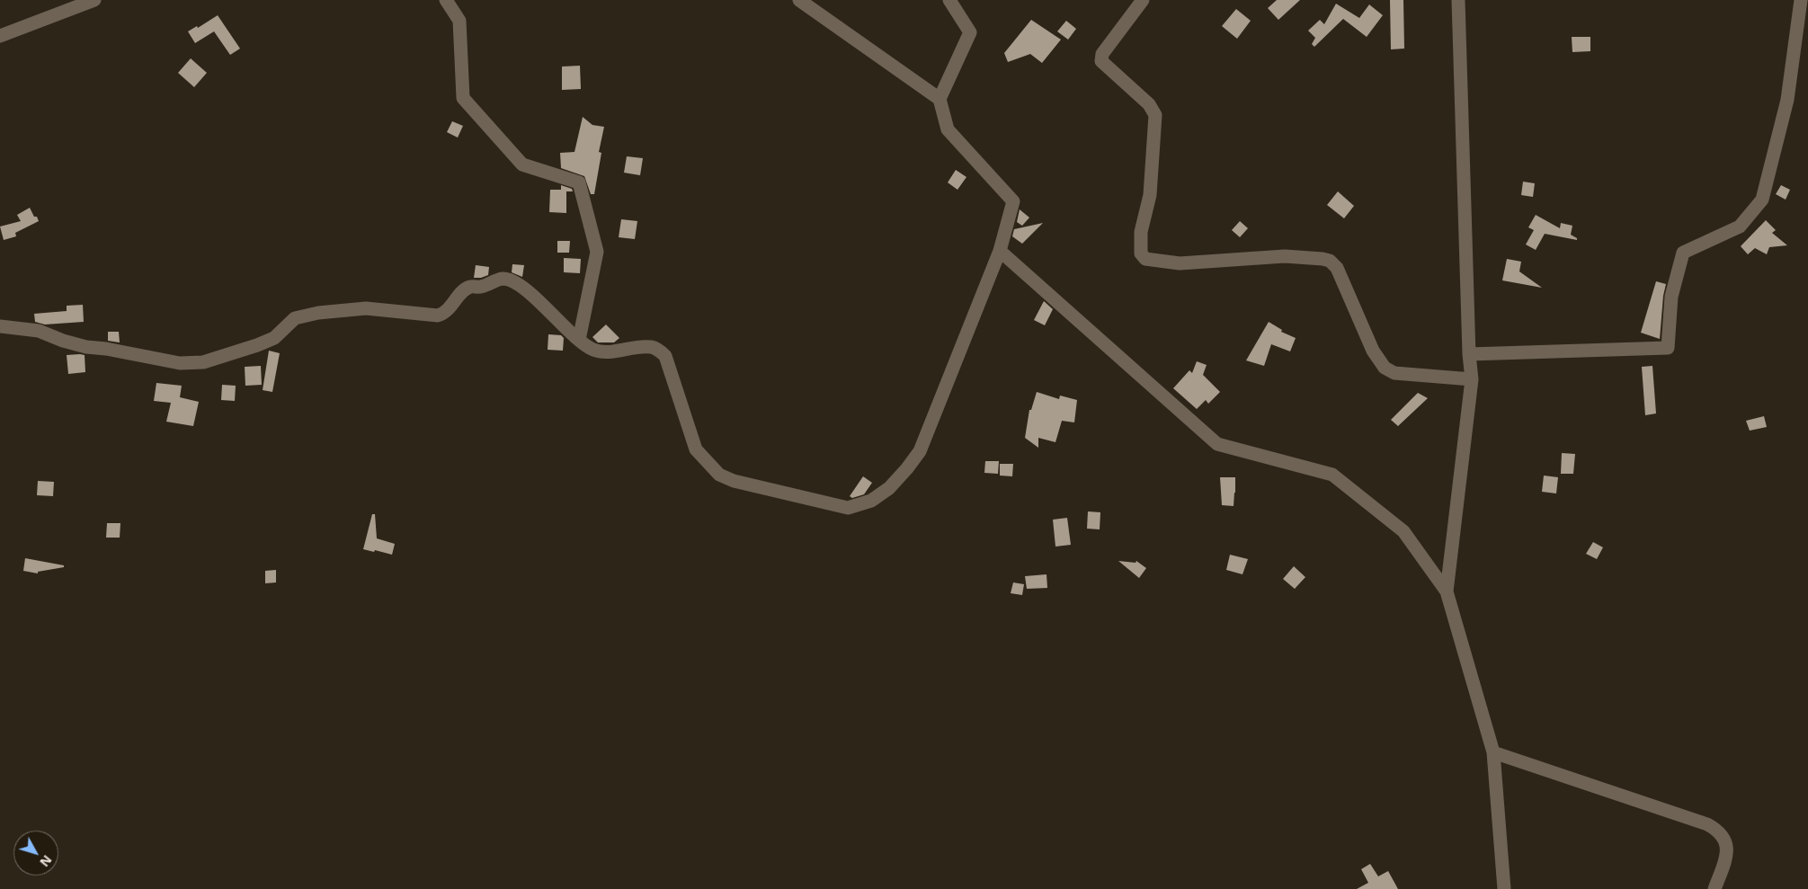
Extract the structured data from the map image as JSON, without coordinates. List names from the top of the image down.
{
  "north": "bottom right"
}
